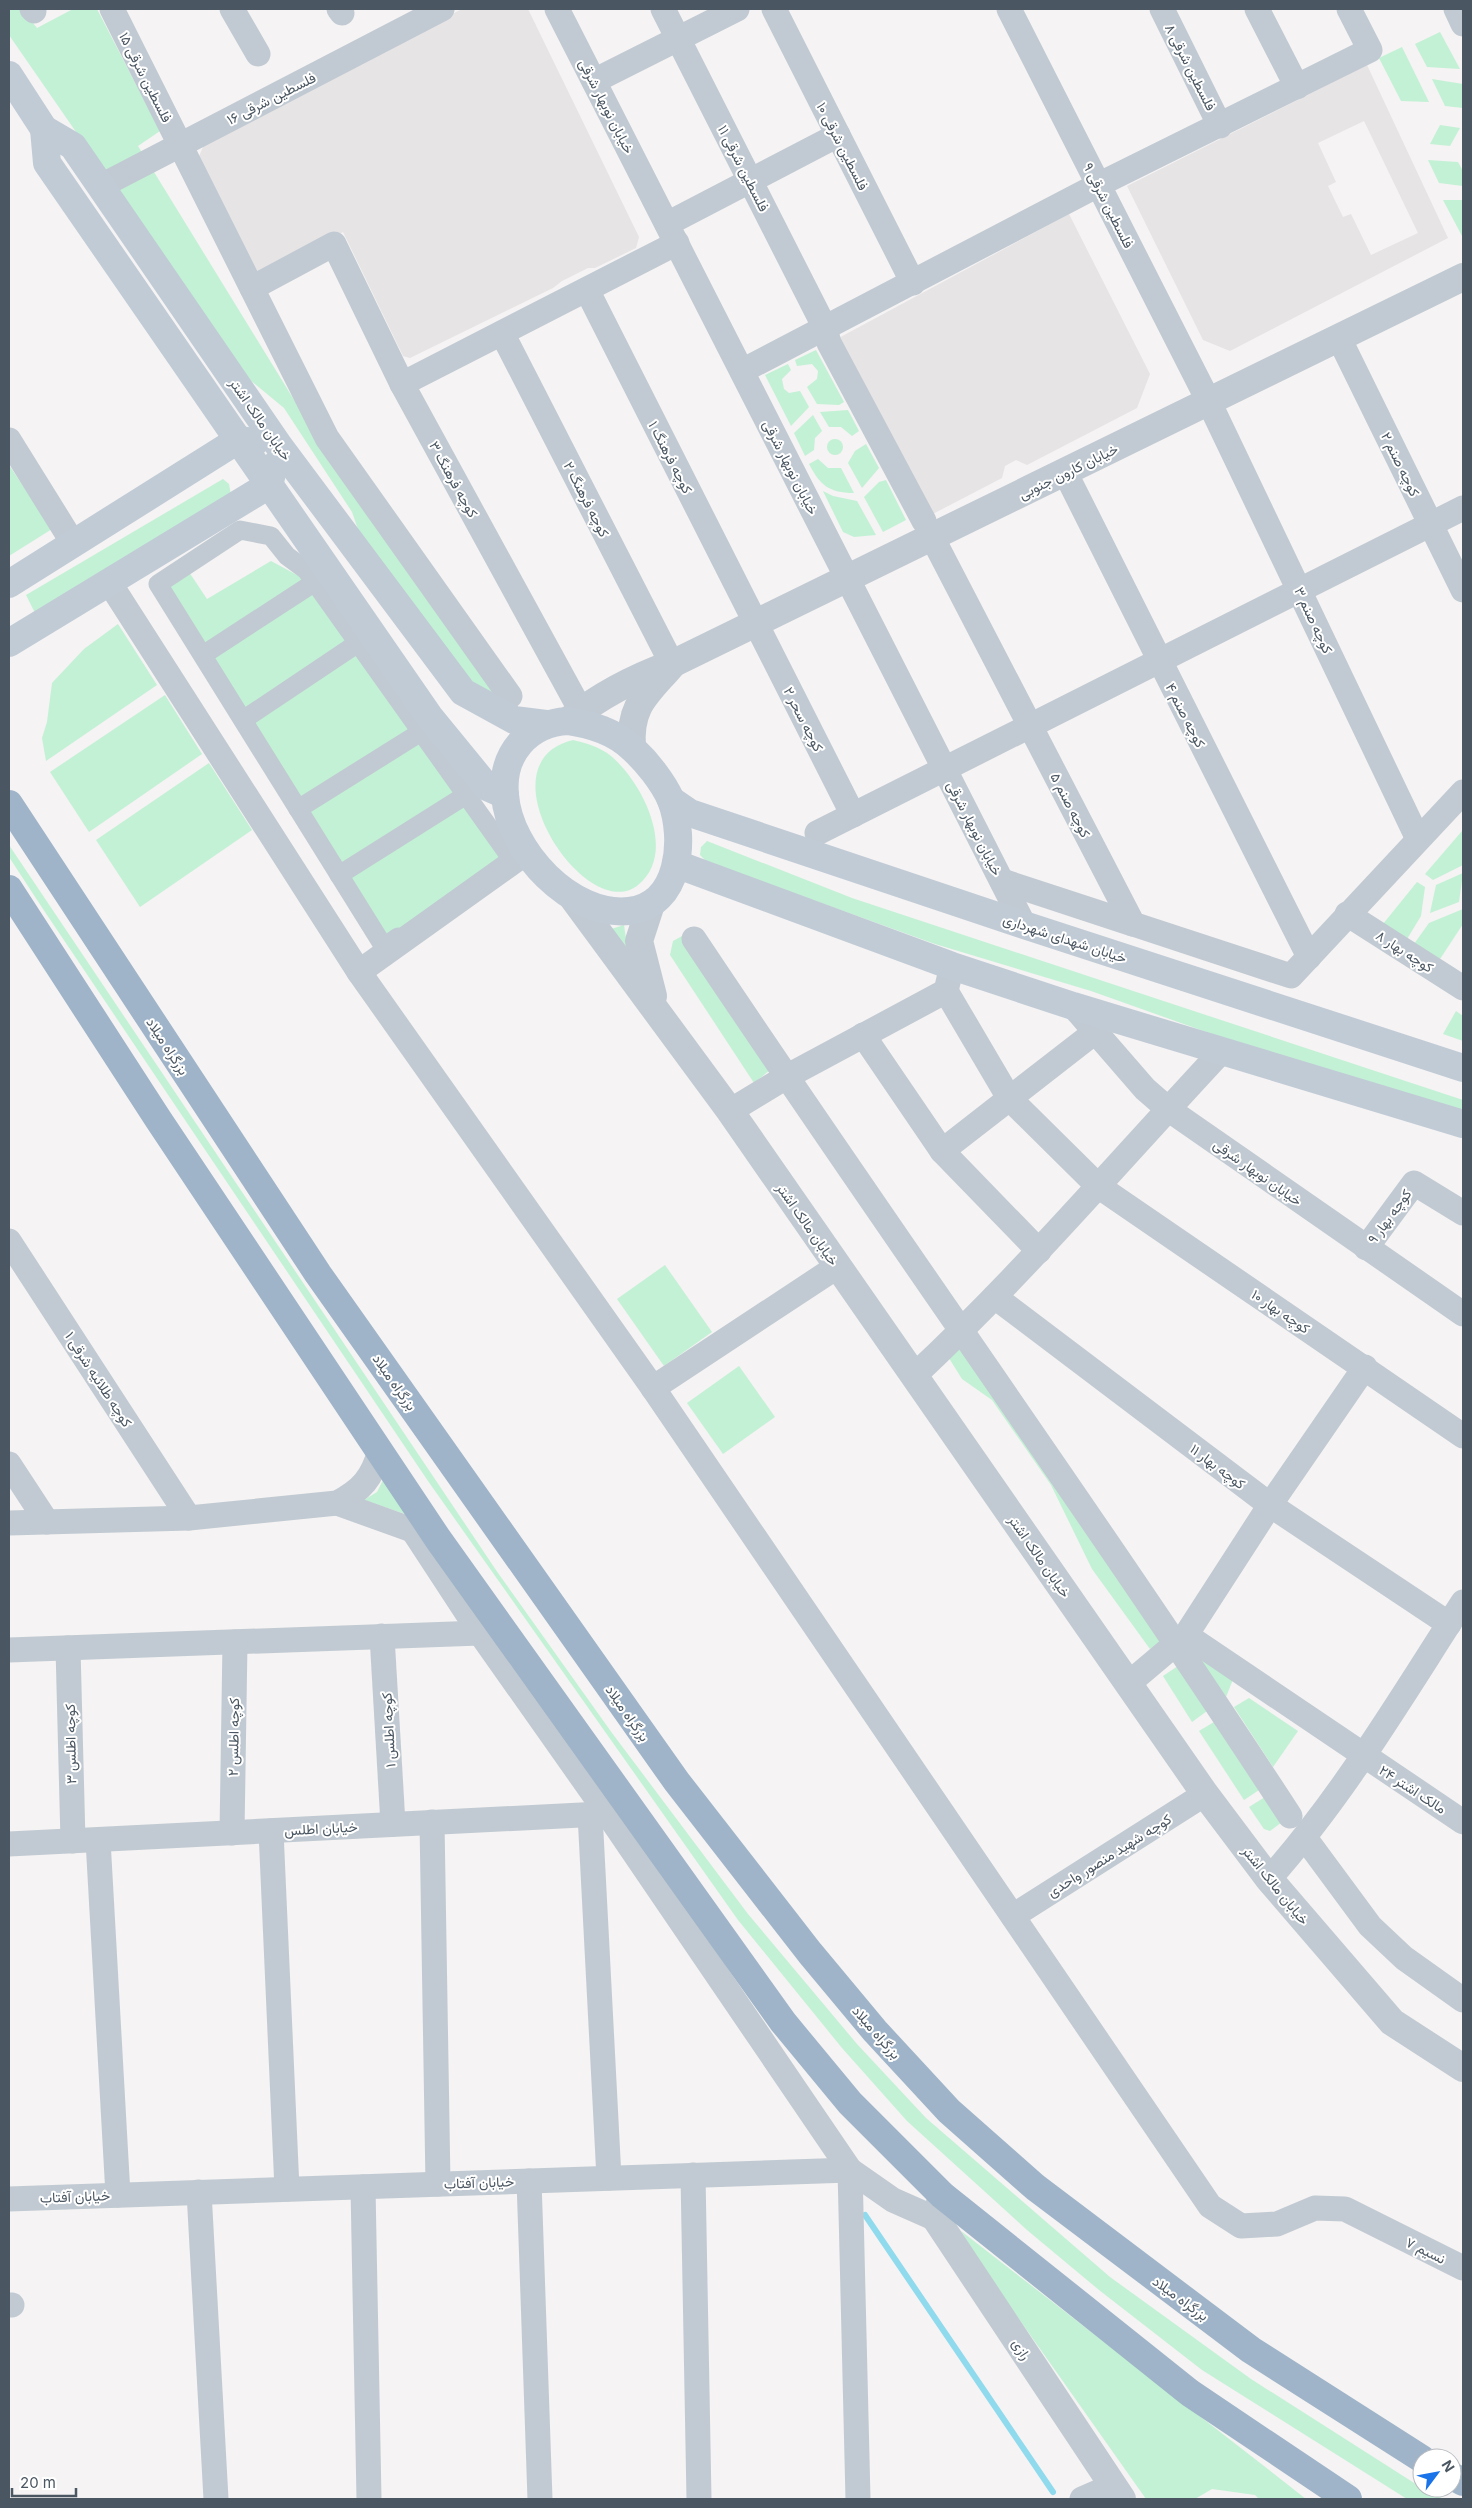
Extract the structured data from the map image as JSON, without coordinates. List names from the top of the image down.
{
  "streets": {
    "highway": ["بزرگراه میلاد"],
    "main road": ["خیابان مالک اشتر", "خیابان شهدای شهرداری"],
    "street": [
      "فلسطین شرقی ۸",
      "فلسطین شرقی ۱۵",
      "فلسطین شرقی ۱۶",
      "خیابان نوبهار شرقی",
      "فلسطین شرقی ۱۰",
      "فلسطین شرقی ۱۱",
      "فلسطین شرقی ۹",
      "کوچه فرهنگ ۱",
      "کوچه صنم ۲",
      "خیابان کارون جنوبی",
      "کوچه فرهنگ ۳",
      "کوچه فرهنگ ۲",
      "کوچه صنم ۳",
      "کوچه صنم ۴",
      "کوچه سحر ۲",
      "کوچه صنم ۵",
      "کوچه بهار ۸",
      "کوچه بهار ۹",
      "کوچه بهار ۱۰",
      "کوچه طلائیه شرقی ۱",
      "کوچه بهار ۱۱",
      "کوچه اطلس ۱",
      "کوچه اطلس ۲",
      "کوچه اطلس ۳",
      "مالک اشتر ۲۴",
      "خیابان اطلس",
      "کوچه شهید منصور واحدی",
      "خیابان آفتاب",
      "نسیم ۷",
      "رازی"
    ]
  },
  "crossings": [
    ["فلسطین شرقی ۱۵", "فلسطین شرقی ۱۶"],
    ["فلسطین شرقی ۱۵", "کوچه فرهنگ ۳"],
    ["فلسطین شرقی ۱۶", "خیابان مالک اشتر"],
    ["خیابان نوبهار شرقی", "خیابان کارون جنوبی"],
    ["خیابان نوبهار شرقی", "خیابان شهدای شهرداری"],
    ["خیابان نوبهار شرقی", "کوچه بهار ۹"],
    ["فلسطین شرقی ۱۱", "خیابان کارون جنوبی"],
    ["فلسطین شرقی ۱۱", "کوچه صنم ۵"],
    ["فلسطین شرقی ۹", "خیابان کارون جنوبی"],
    ["فلسطین شرقی ۹", "کوچه صنم ۳"],
    ["خیابان مالک اشتر", "خیابان کارون جنوبی"],
    ["خیابان مالک اشتر", "کوچه فرهنگ ۳"],
    ["خیابان مالک اشتر", "خیابان شهدای شهرداری"],
    ["خیابان مالک اشتر", "کوچه شهید منصور واحدی"],
    ["کوچه فرهنگ ۱", "خیابان کارون جنوبی"],
    ["کوچه فرهنگ ۱", "کوچه سحر ۲"],
    ["کوچه صنم ۲", "خیابان کارون جنوبی"],
    ["خیابان کارون جنوبی", "کوچه فرهنگ ۳"],
    ["خیابان کارون جنوبی", "کوچه فرهنگ ۲"],
    ["خیابان کارون جنوبی", "کوچه صنم ۳"],
    ["خیابان کارون جنوبی", "کوچه صنم ۴"],
    ["خیابان کارون جنوبی", "کوچه سحر ۲"],
    ["خیابان کارون جنوبی", "کوچه صنم ۵"],
    ["کوچه اطلس ۱", "خیابان اطلس"],
    ["کوچه اطلس ۲", "خیابان اطلس"],
    ["کوچه اطلس ۳", "خیابان اطلس"],
    ["کوچه شهید منصور واحدی", "نسیم ۷"]
  ],
  "scale_bar": "20 m",
  "north": "top right"
}
